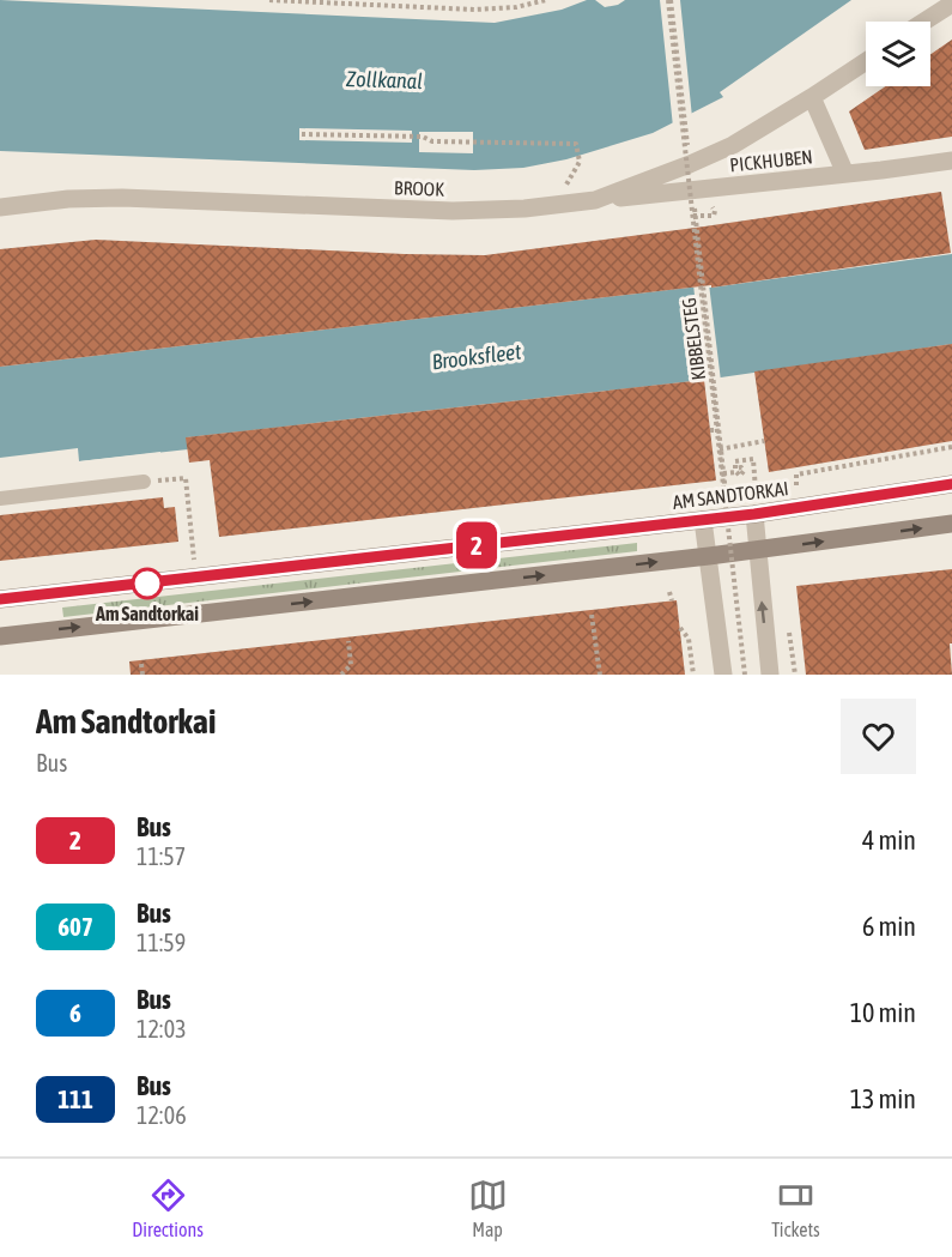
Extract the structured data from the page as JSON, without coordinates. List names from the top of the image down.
{
  "streets": {
    "main road": ["AM SANDTORKAI"],
    "street": ["PICKHUBEN", "BROOK"],
    "path": ["KIBBELSTEG"]
  },
  "crossings": [
    ["PICKHUBEN", "BROOK"]
  ],
  "water": ["Zollkanal", "Brooksfleet"],
  "places": ["Am Sandtorkai"],
  "lines": ["bus line 2"],
  "page": {
    "on_map": "2",
    "heading": ["Am Sandtorkai", "Bus"],
    "list": [
      {
        "mark": "2",
        "name": "Bus",
        "note": "11:57",
        "value": "4 min"
      },
      {
        "mark": "607",
        "name": "Bus",
        "note": "11:59",
        "value": "6 min"
      },
      {
        "mark": "6",
        "name": "Bus",
        "note": "12:03",
        "value": "10 min"
      },
      {
        "mark": "111",
        "name": "Bus",
        "note": "12:06",
        "value": "13 min"
      }
    ],
    "tabs": ["Directions", "Map", "Tickets"]
  }
}
